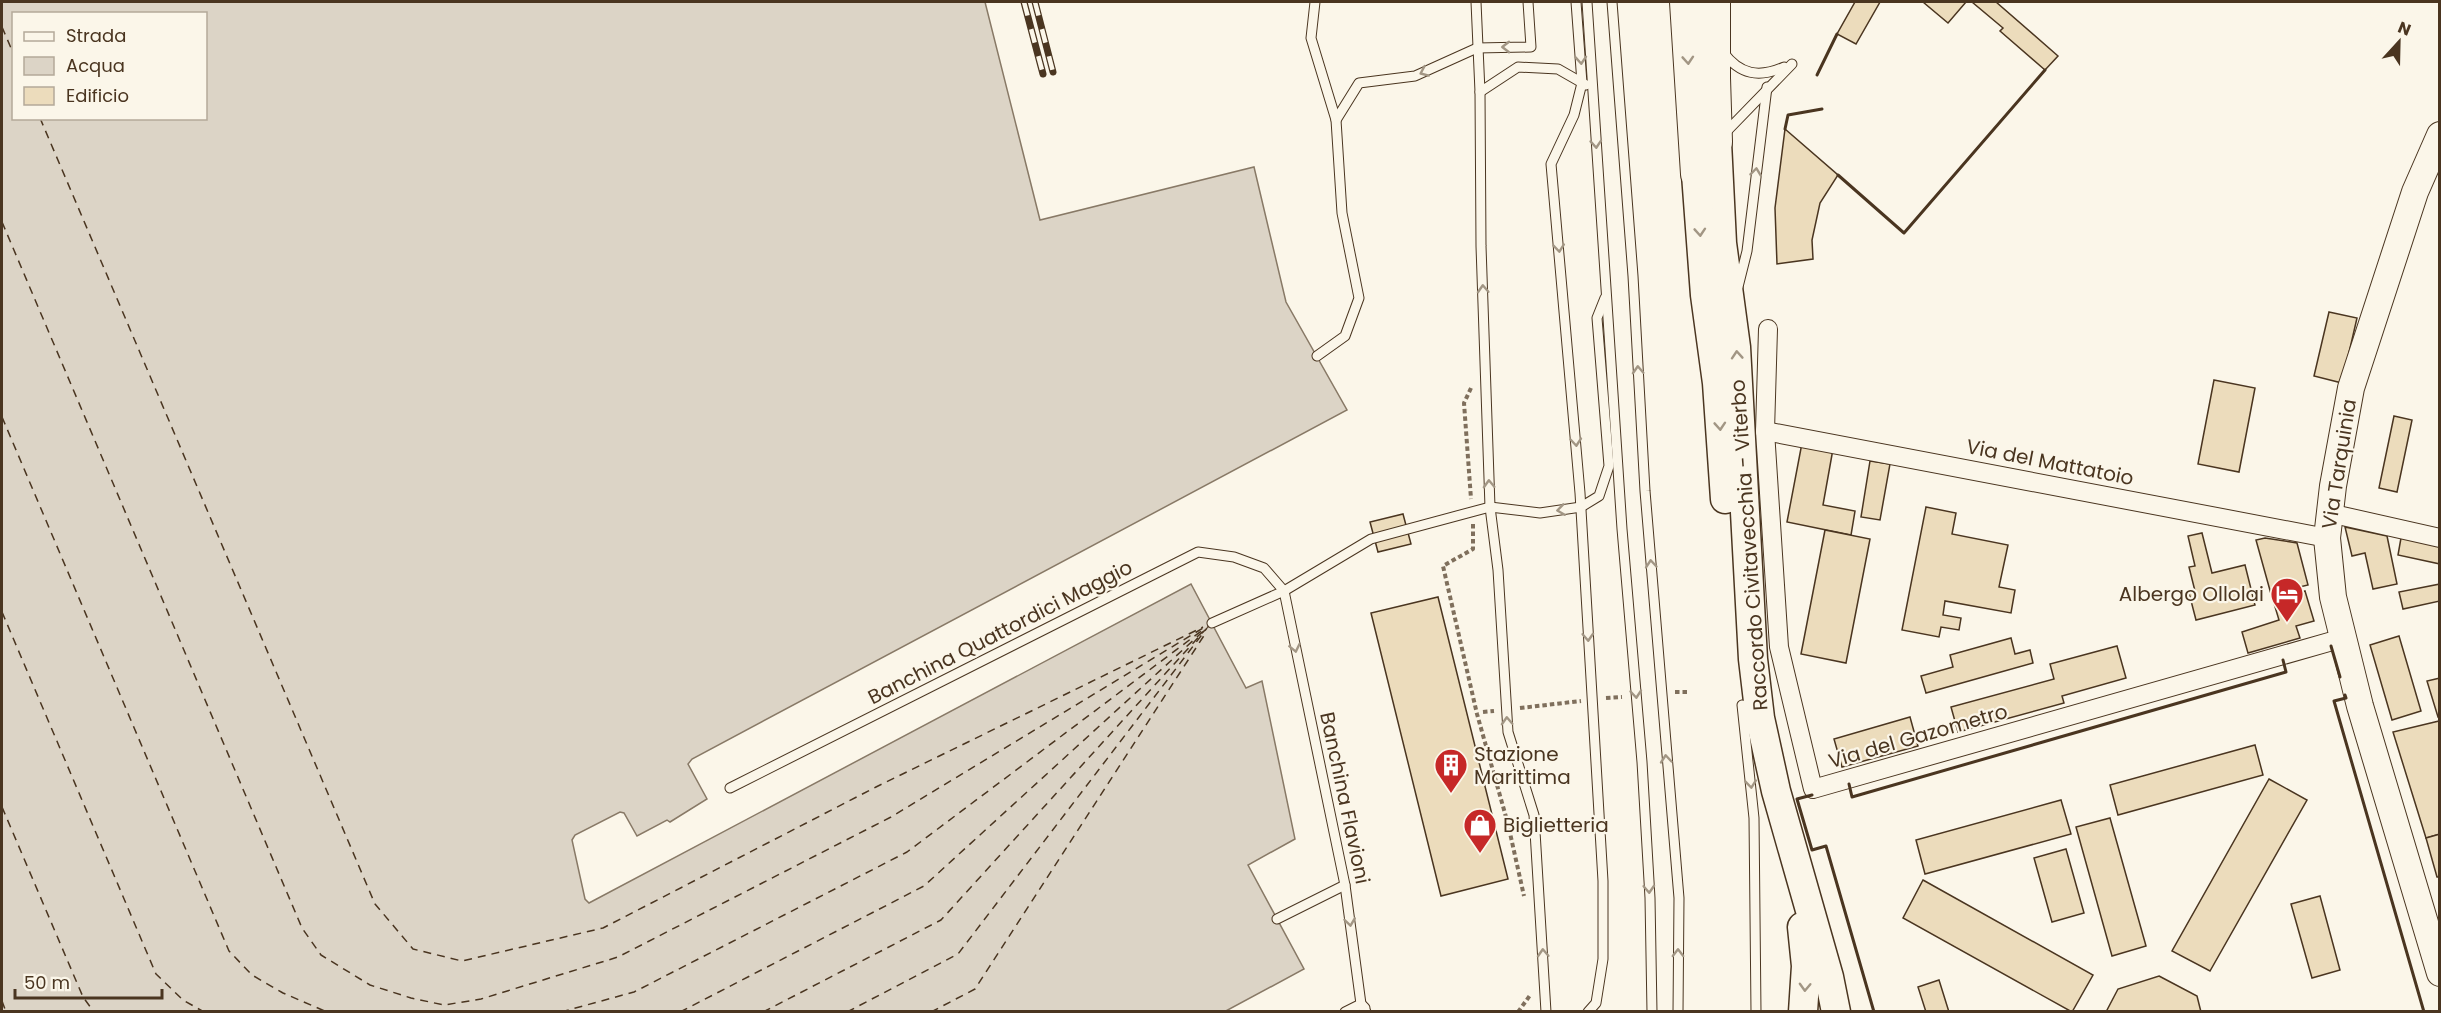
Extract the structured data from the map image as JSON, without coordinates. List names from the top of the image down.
{
  "streets": {
    "main road": ["Via Tarquinia", "Raccordo Civitavecchia - Viterbo"],
    "street": ["Via del Mattatoio", "Via del Gazometro"],
    "lane": ["Banchina Quattordici Maggio", "Banchina Flavioni"]
  },
  "crossings": [
    ["Via del Mattatoio", "Via Tarquinia"],
    ["Via del Mattatoio", "Via del Gazometro"],
    ["Via Tarquinia", "Via del Gazometro"],
    ["Banchina Quattordici Maggio", "Banchina Flavioni"]
  ],
  "one_way": ["Banchina Flavioni"],
  "places": {
    "hotel": ["Albergo Ollolai"],
    "building": ["Stazione Marittima"],
    "shop": ["Biglietteria"]
  },
  "legend": ["Strada", "Acqua", "Edificio"],
  "scale_bar": "50 m",
  "north": "top"
}
